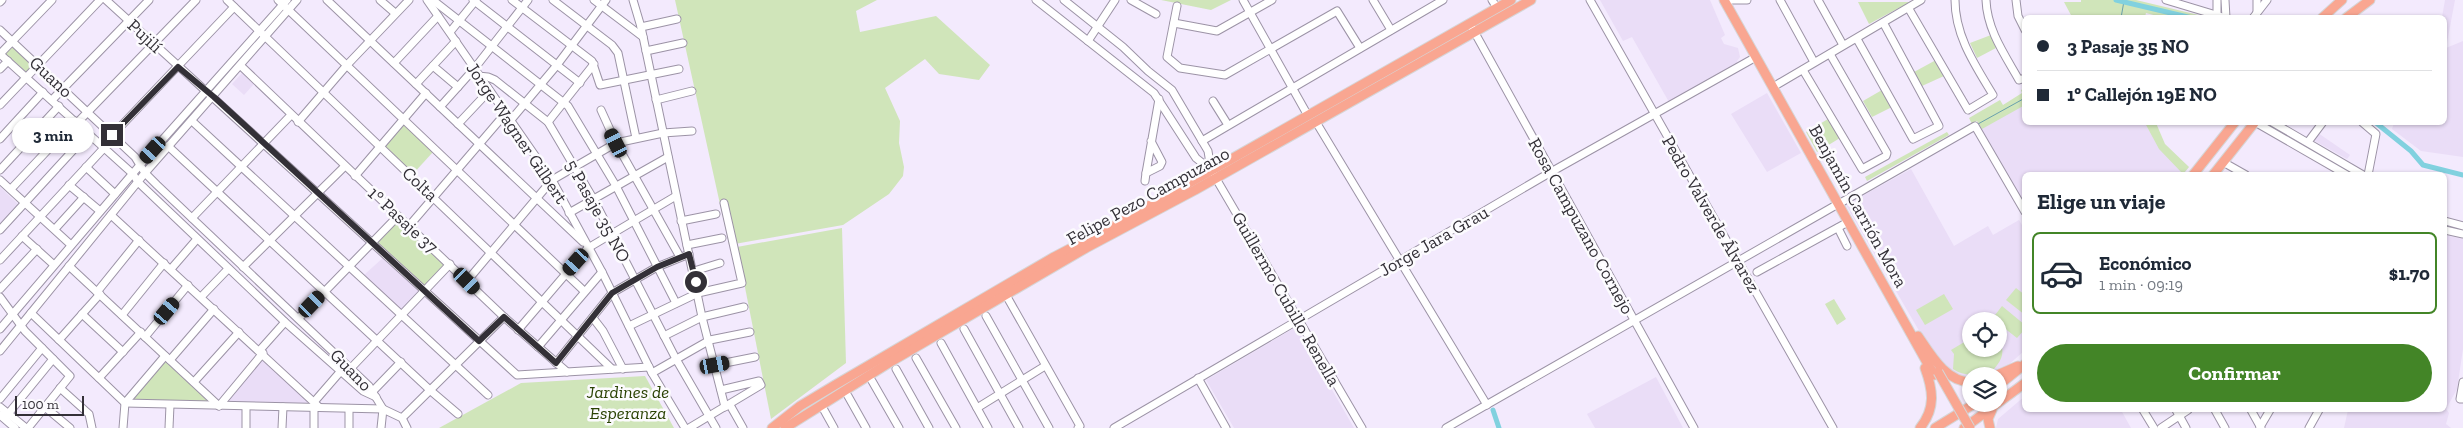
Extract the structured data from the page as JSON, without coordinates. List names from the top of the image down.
{
  "streets": {
    "main road": ["Felipe Pezo Campuzano", "Benjamín Carrión Mora"],
    "street": [
      "Pujilí",
      "Guano",
      "Jorge Wagner Gilbert",
      "Colta",
      "5 Pasaje 35 NO",
      "Pedro Valverde Álvarez",
      "1° Pasaje 37",
      "Rosa Campuzano Cornejo",
      "Jorge Jara Grau",
      "Guillermo Cubillo Renella"
    ]
  },
  "crossings": [
    ["Pujilí", "1° Pasaje 37"],
    ["Jorge Wagner Gilbert", "5 Pasaje 35 NO"],
    ["Felipe Pezo Campuzano", "Rosa Campuzano Cornejo"],
    ["Felipe Pezo Campuzano", "Guillermo Cubillo Renella"],
    ["Benjamín Carrión Mora", "Jorge Jara Grau"],
    ["Pedro Valverde Álvarez", "Jorge Jara Grau"],
    ["Rosa Campuzano Cornejo", "Jorge Jara Grau"],
    ["Jorge Jara Grau", "Guillermo Cubillo Renella"]
  ],
  "parks": ["Jardines de Esperanza"],
  "scale_bar": "100 m",
  "page": {
    "banner": ["3 Pasaje 35 NO", "1° Callejón 19E NO"],
    "bubble": "3 min",
    "heading": "Elige un viaje",
    "list": [
      {
        "name": "Económico",
        "note": "1 min · 09:19",
        "value": "$1.70"
      }
    ],
    "buttons": "Confirmar",
    "scale": "100 m"
  }
}
